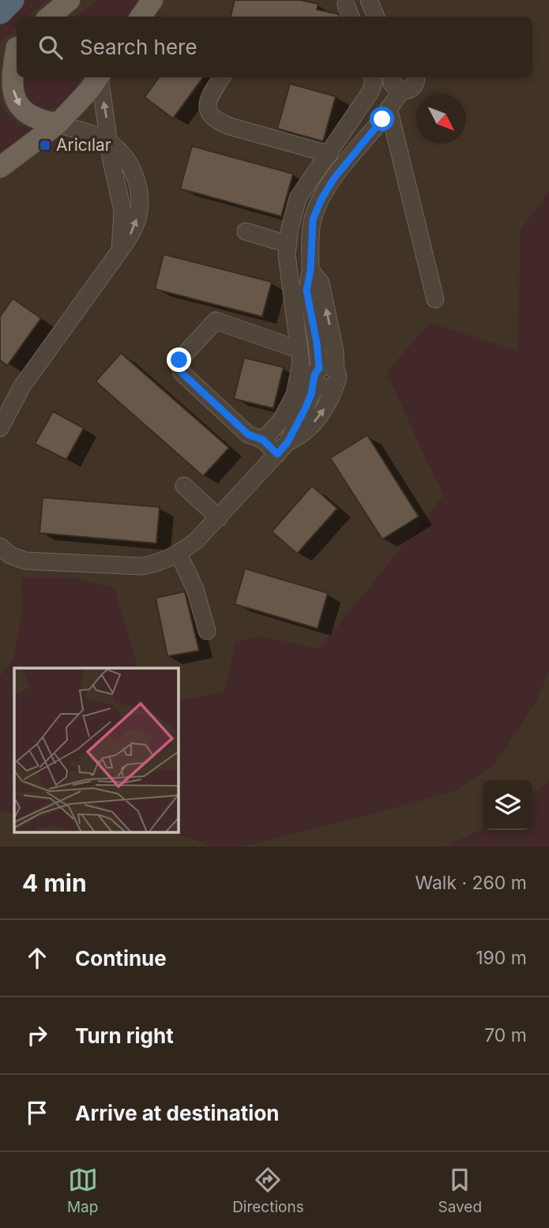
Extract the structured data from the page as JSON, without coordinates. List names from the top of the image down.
{
  "places": {
    "transit": ["Aricılar"]
  },
  "north": "bottom right",
  "page": {
    "search": "Search here",
    "heading": ["4 min", "Walk · 260 m"],
    "list": [
      ["Continue", "190 m"],
      ["Turn right", "70 m"],
      "Arrive at destination"
    ],
    "nav": ["Map", "Directions", "Saved"]
  }
}
